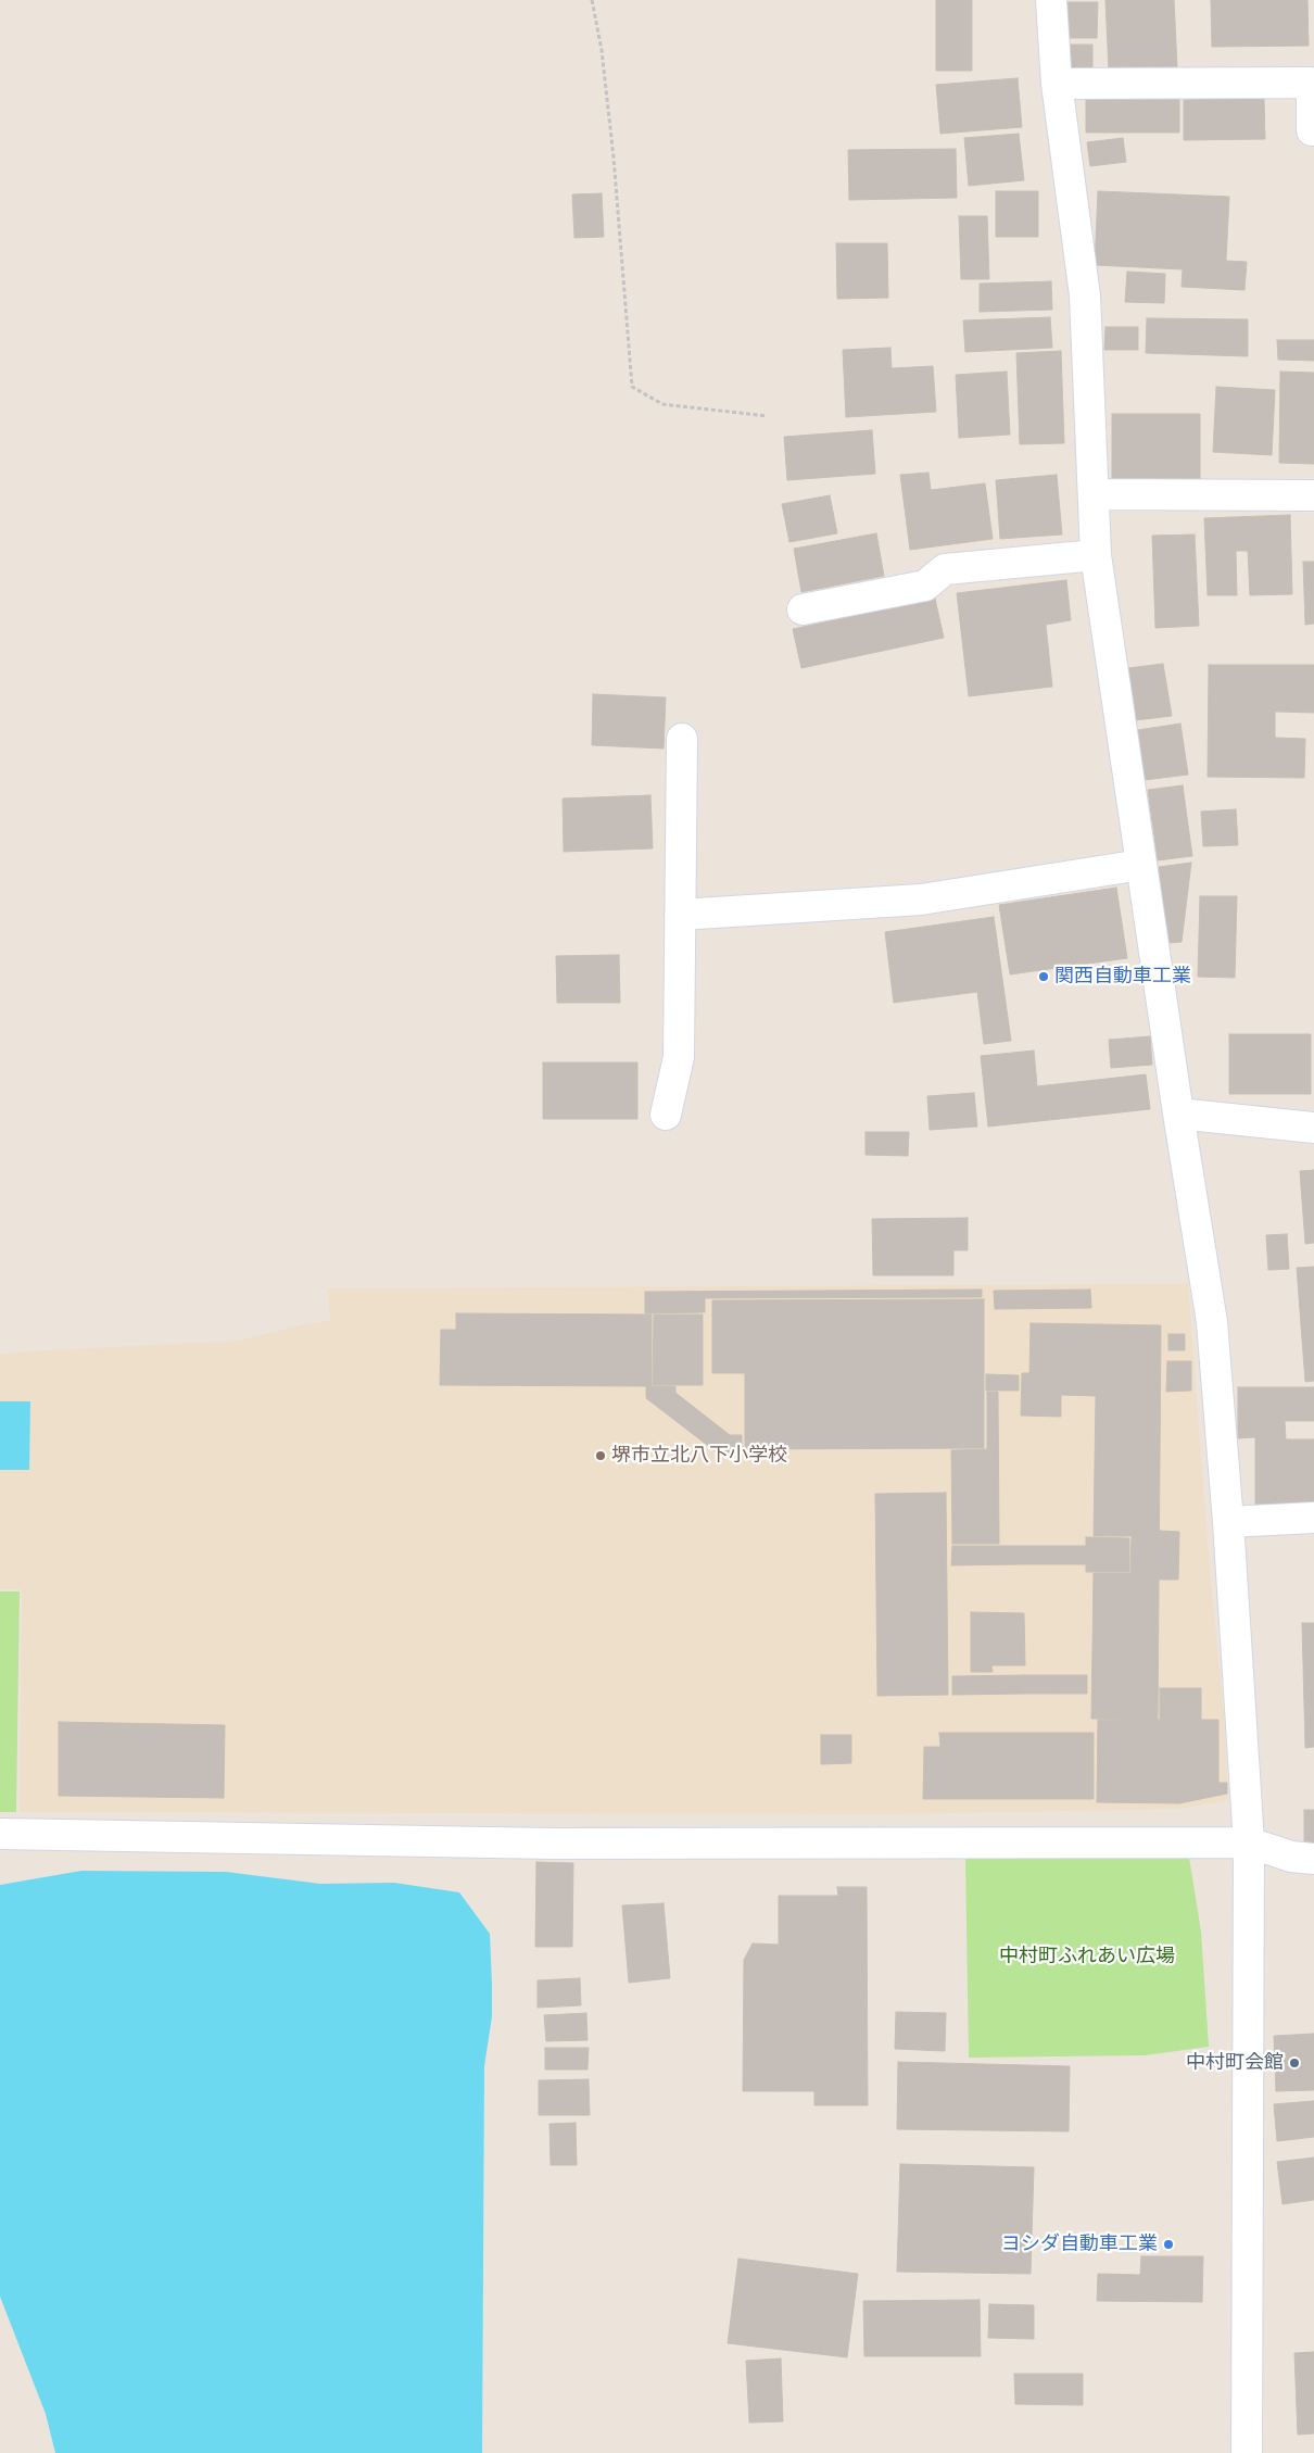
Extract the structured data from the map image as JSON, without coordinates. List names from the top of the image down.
{
  "parks": ["中村町ふれあい広場"],
  "places": [
    "関西自動車工業",
    "堺市立北八下小学校",
    "中村町会館",
    "ヨシダ自動車工業"
  ]
}
